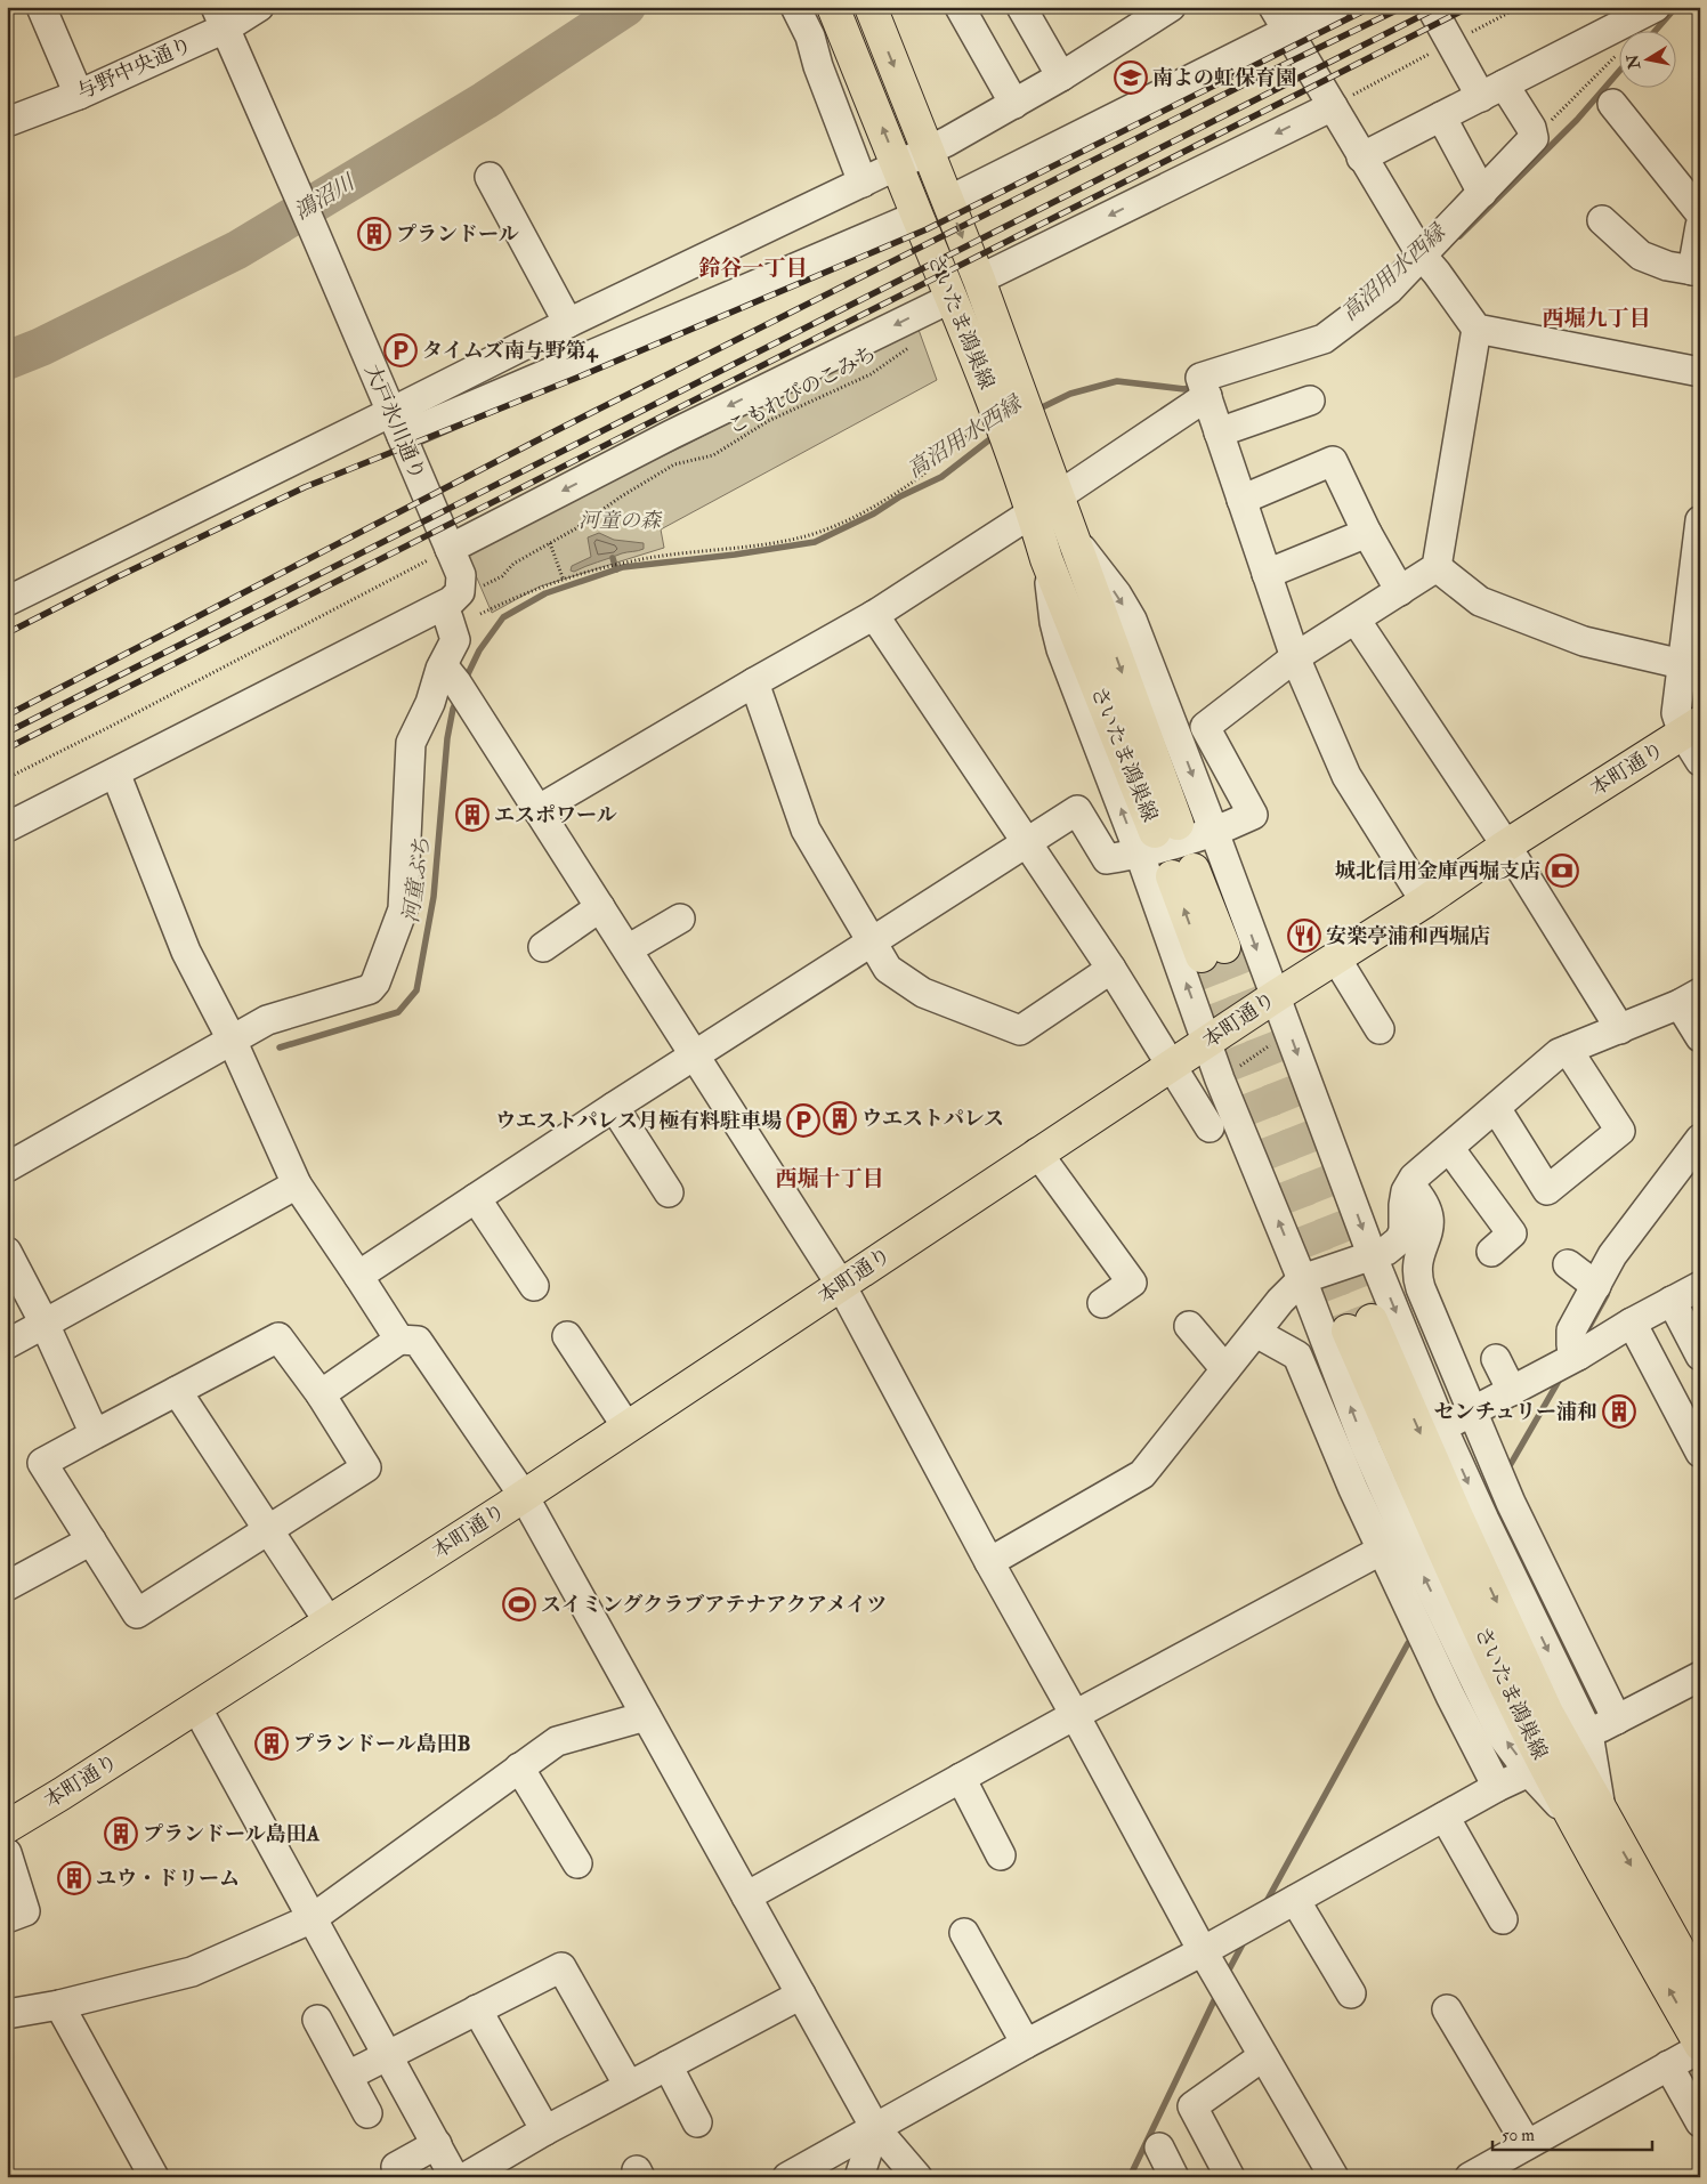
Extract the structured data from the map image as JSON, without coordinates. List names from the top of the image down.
{
  "streets": {
    "main road": ["さいたま鴻巣線", "本町通り"],
    "street": ["与野中央通り", "大戸氷川通り"],
    "path": ["こもれびのこみち"]
  },
  "crossings": [
    ["与野中央通り", "大戸氷川通り"],
    ["こもれびのこみち", "大戸氷川通り"]
  ],
  "districts": ["鈴谷一丁目", "西堀九丁目", "西堀十丁目"],
  "water": ["鴻沼川", "高沼用水西縁", "河童ぶち"],
  "parks": ["河童の森"],
  "places": {
    "school or university": ["南よの虹保育園"],
    "building": [
      "プランドール",
      "エスポワール",
      "ウエストパレス",
      "センチュリー浦和",
      "プランドール島田B",
      "プランドール島田A",
      "ユウ・ドリーム"
    ],
    "parking": ["タイムズ南与野第4", "ウエストパレス月極有料駐車場"],
    "bank": ["城北信用金庫西堀支店"],
    "restaurant": ["安楽亭浦和西堀店"],
    "sports": ["スイミングクラブアテナアクアメイツ"]
  },
  "scale_bar": "50 m",
  "north": "left"
}
